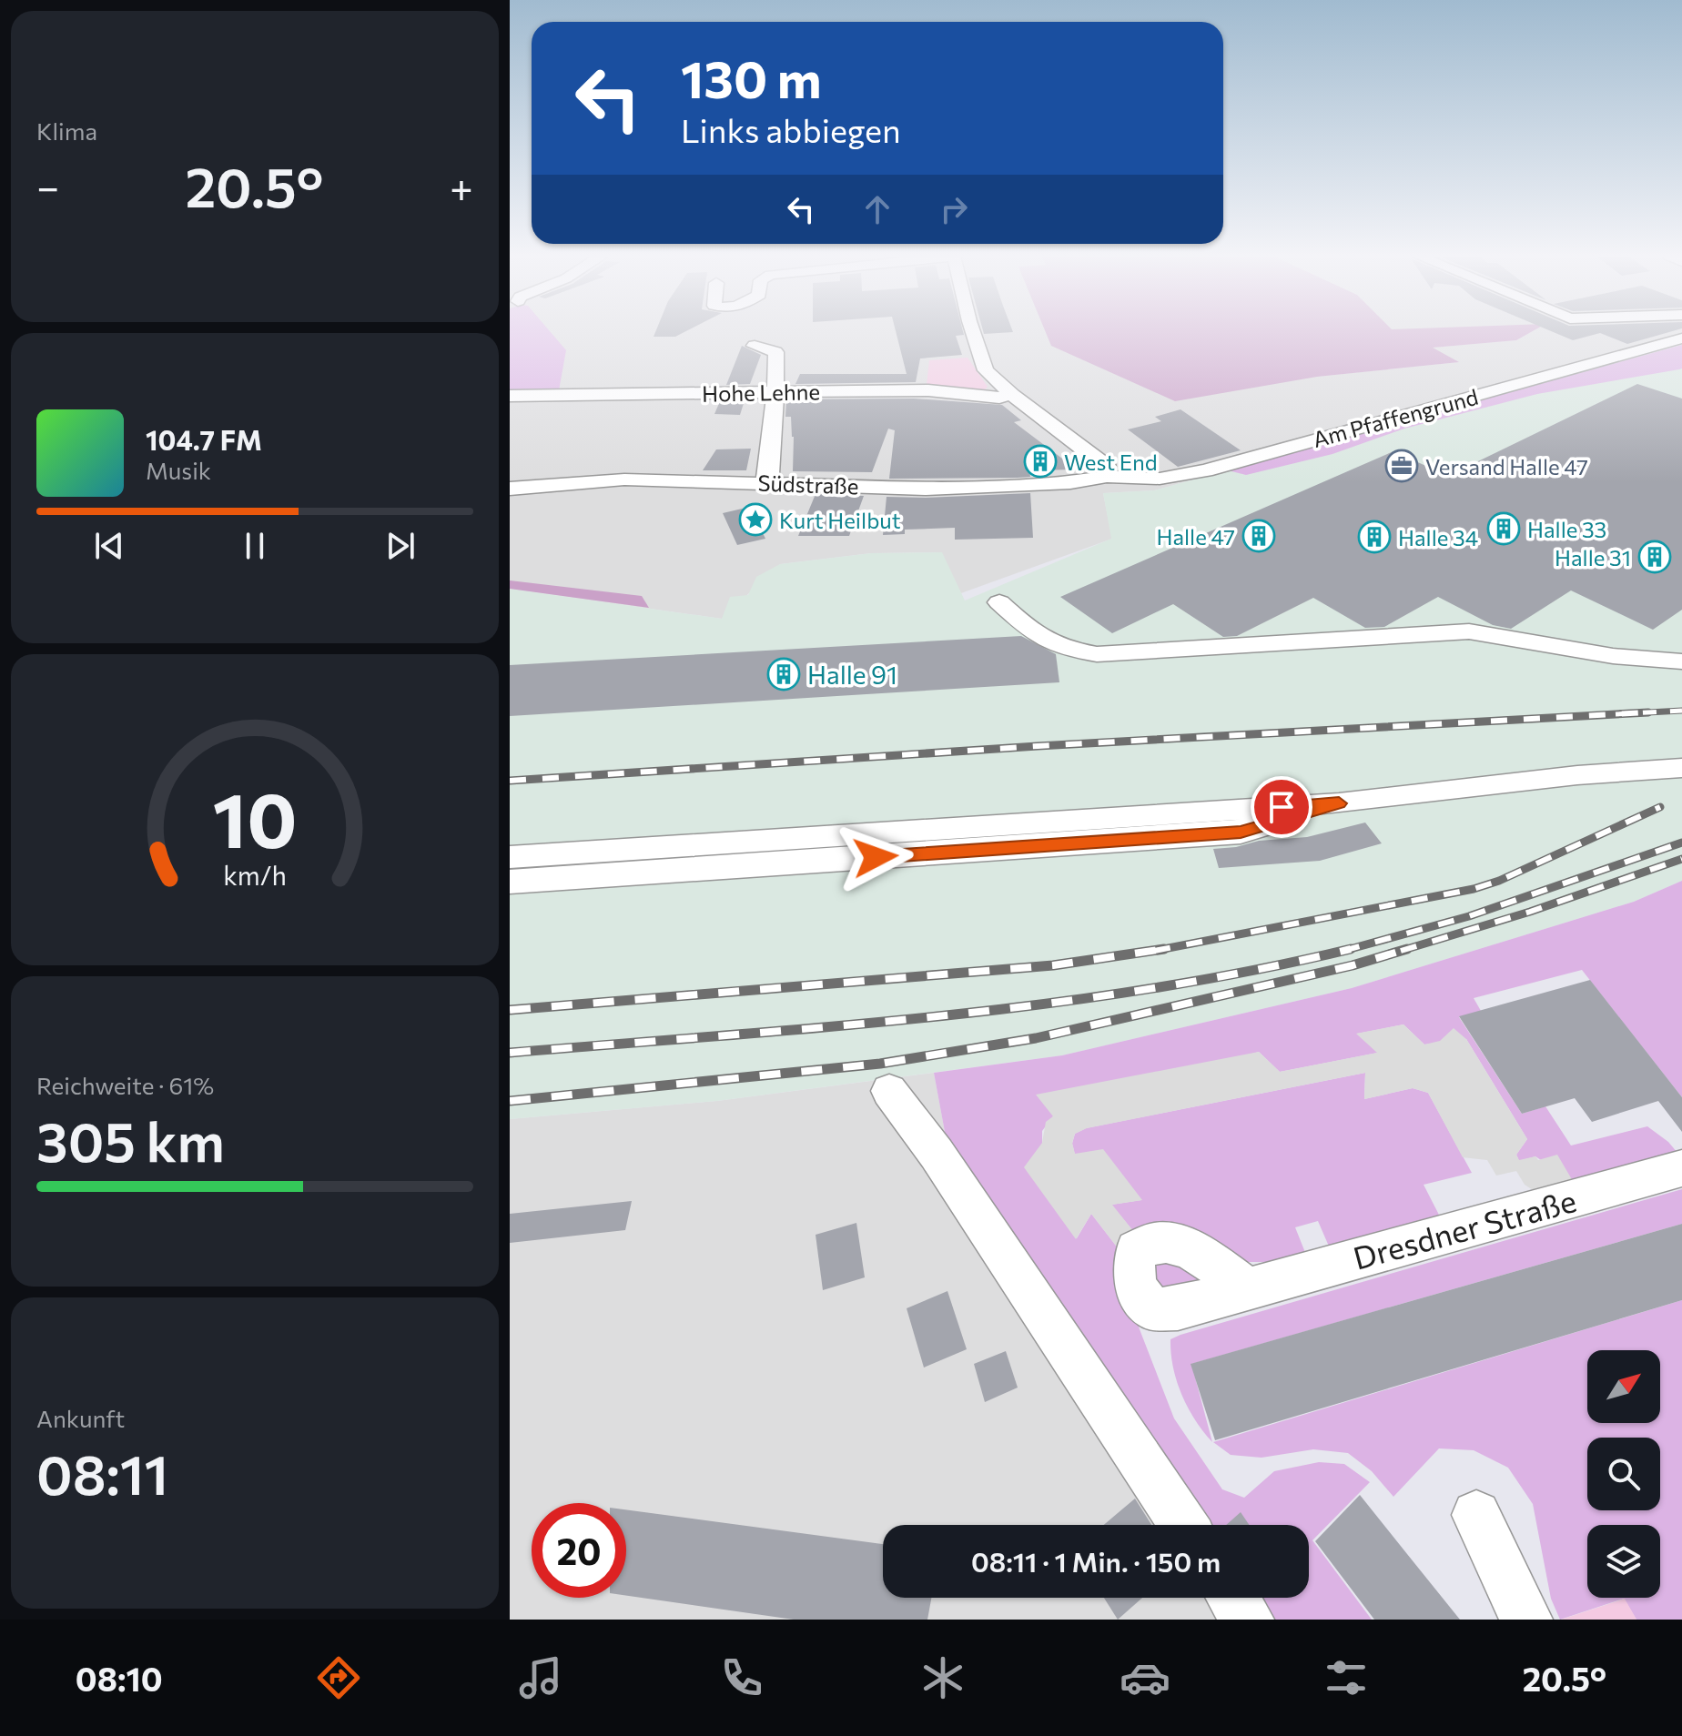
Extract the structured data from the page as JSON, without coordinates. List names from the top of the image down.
{
  "streets": {
    "street": [
      "Hohe Lehne",
      "Am Pfaffengrund",
      "Südstraße",
      "Dresdner Straße"
    ]
  },
  "crossings": [
    ["Am Pfaffengrund", "Südstraße"]
  ],
  "places": {
    "building": [
      "West End",
      "Halle 33",
      "Halle 47",
      "Halle 34",
      "Halle 31",
      "Halle 91"
    ],
    "office": ["Versand Halle 47"],
    "place": ["Kurt Heilbut"]
  },
  "north": "top right",
  "page": {
    "tile": [
      "Klima",
      ["Reichweite · 61%", "305 km"],
      ["Ankunft", "08:11"]
    ],
    "turn": ["130 m", "Links abbiegen"],
    "heat": ["−", "20.5°", "+"],
    "song": ["104.7 FM", "Musik"],
    "limit": "20",
    "trip": "08:11 · 1 Min. · 150 m",
    "tabs": ["08:10", "20.5°"],
    "gauge": ["10", "km/h"]
  }
}
